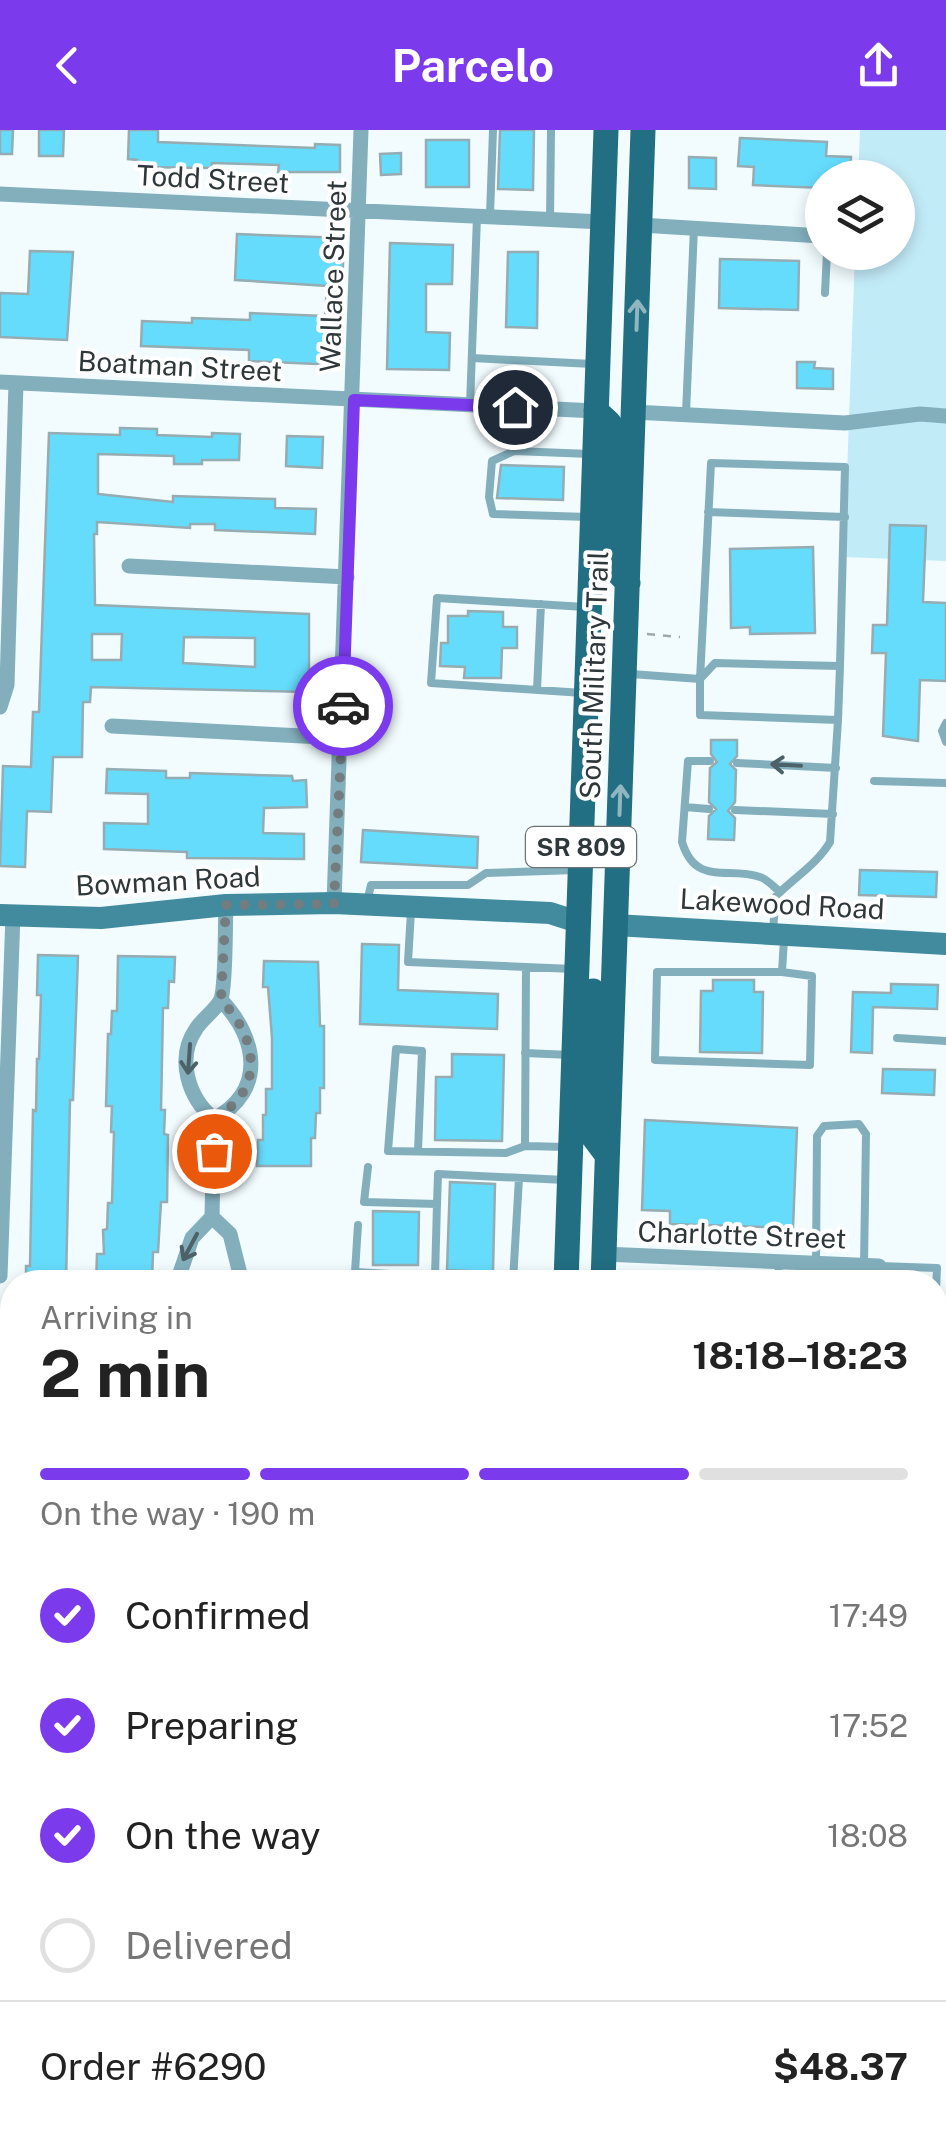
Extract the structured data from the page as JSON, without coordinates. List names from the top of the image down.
{
  "streets": {
    "main road": ["South Military Trail", "SR 809"],
    "street": [
      "Todd Street",
      "Wallace Street",
      "Boatman Street",
      "Bowman Road",
      "Lakewood Road",
      "Charlotte Street"
    ]
  },
  "crossings": [
    ["Todd Street", "Wallace Street"],
    ["Todd Street", "South Military Trail"],
    ["Wallace Street", "Boatman Street"],
    ["Wallace Street", "Bowman Road"],
    ["Boatman Street", "South Military Trail"],
    ["South Military Trail", "Bowman Road"],
    ["South Military Trail", "Lakewood Road"],
    ["South Military Trail", "Charlotte Street"]
  ],
  "page": {
    "header": "Parcelo",
    "heading": ["2 min", "Arriving in", "18:18–18:23"],
    "panel": ["Order #6290", "$48.37"],
    "bar": "On the way · 190 m",
    "list": [
      ["Confirmed", "17:49"],
      ["Preparing", "17:52"],
      ["On the way", "18:08"],
      "Delivered"
    ]
  }
}
